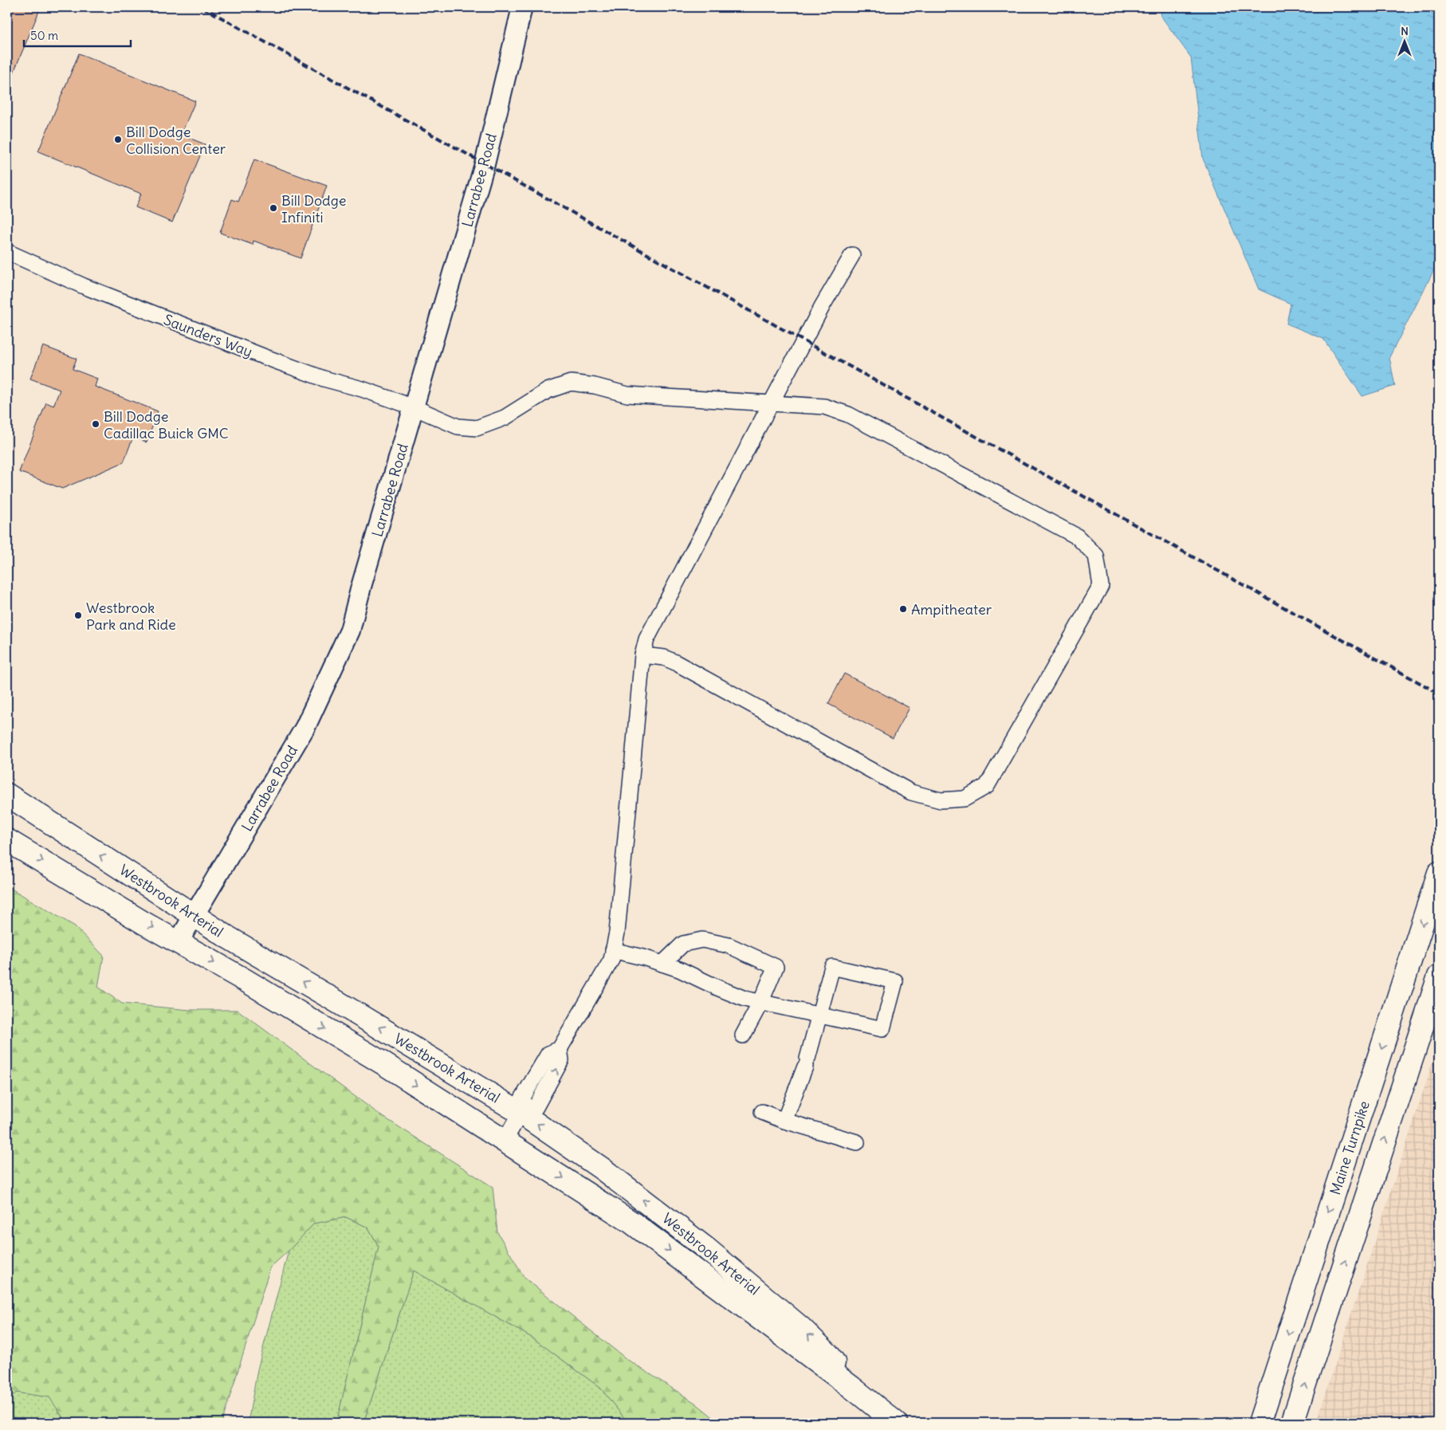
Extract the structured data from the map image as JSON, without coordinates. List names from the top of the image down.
{
  "streets": {
    "highway": ["Westbrook Arterial", "Maine Turnpike"],
    "main road": ["Larrabee Road"],
    "lane": ["Saunders Way"]
  },
  "crossings": [
    ["Larrabee Road", "Saunders Way"],
    ["Larrabee Road", "Westbrook Arterial"]
  ],
  "places": [
    "Bill Dodge Collision Center",
    "Bill Dodge Infiniti",
    "Bill Dodge Cadillac Buick GMC",
    "Ampitheater",
    "Westbrook Park and Ride"
  ],
  "scale_bar": "50 m",
  "north": "top"
}
